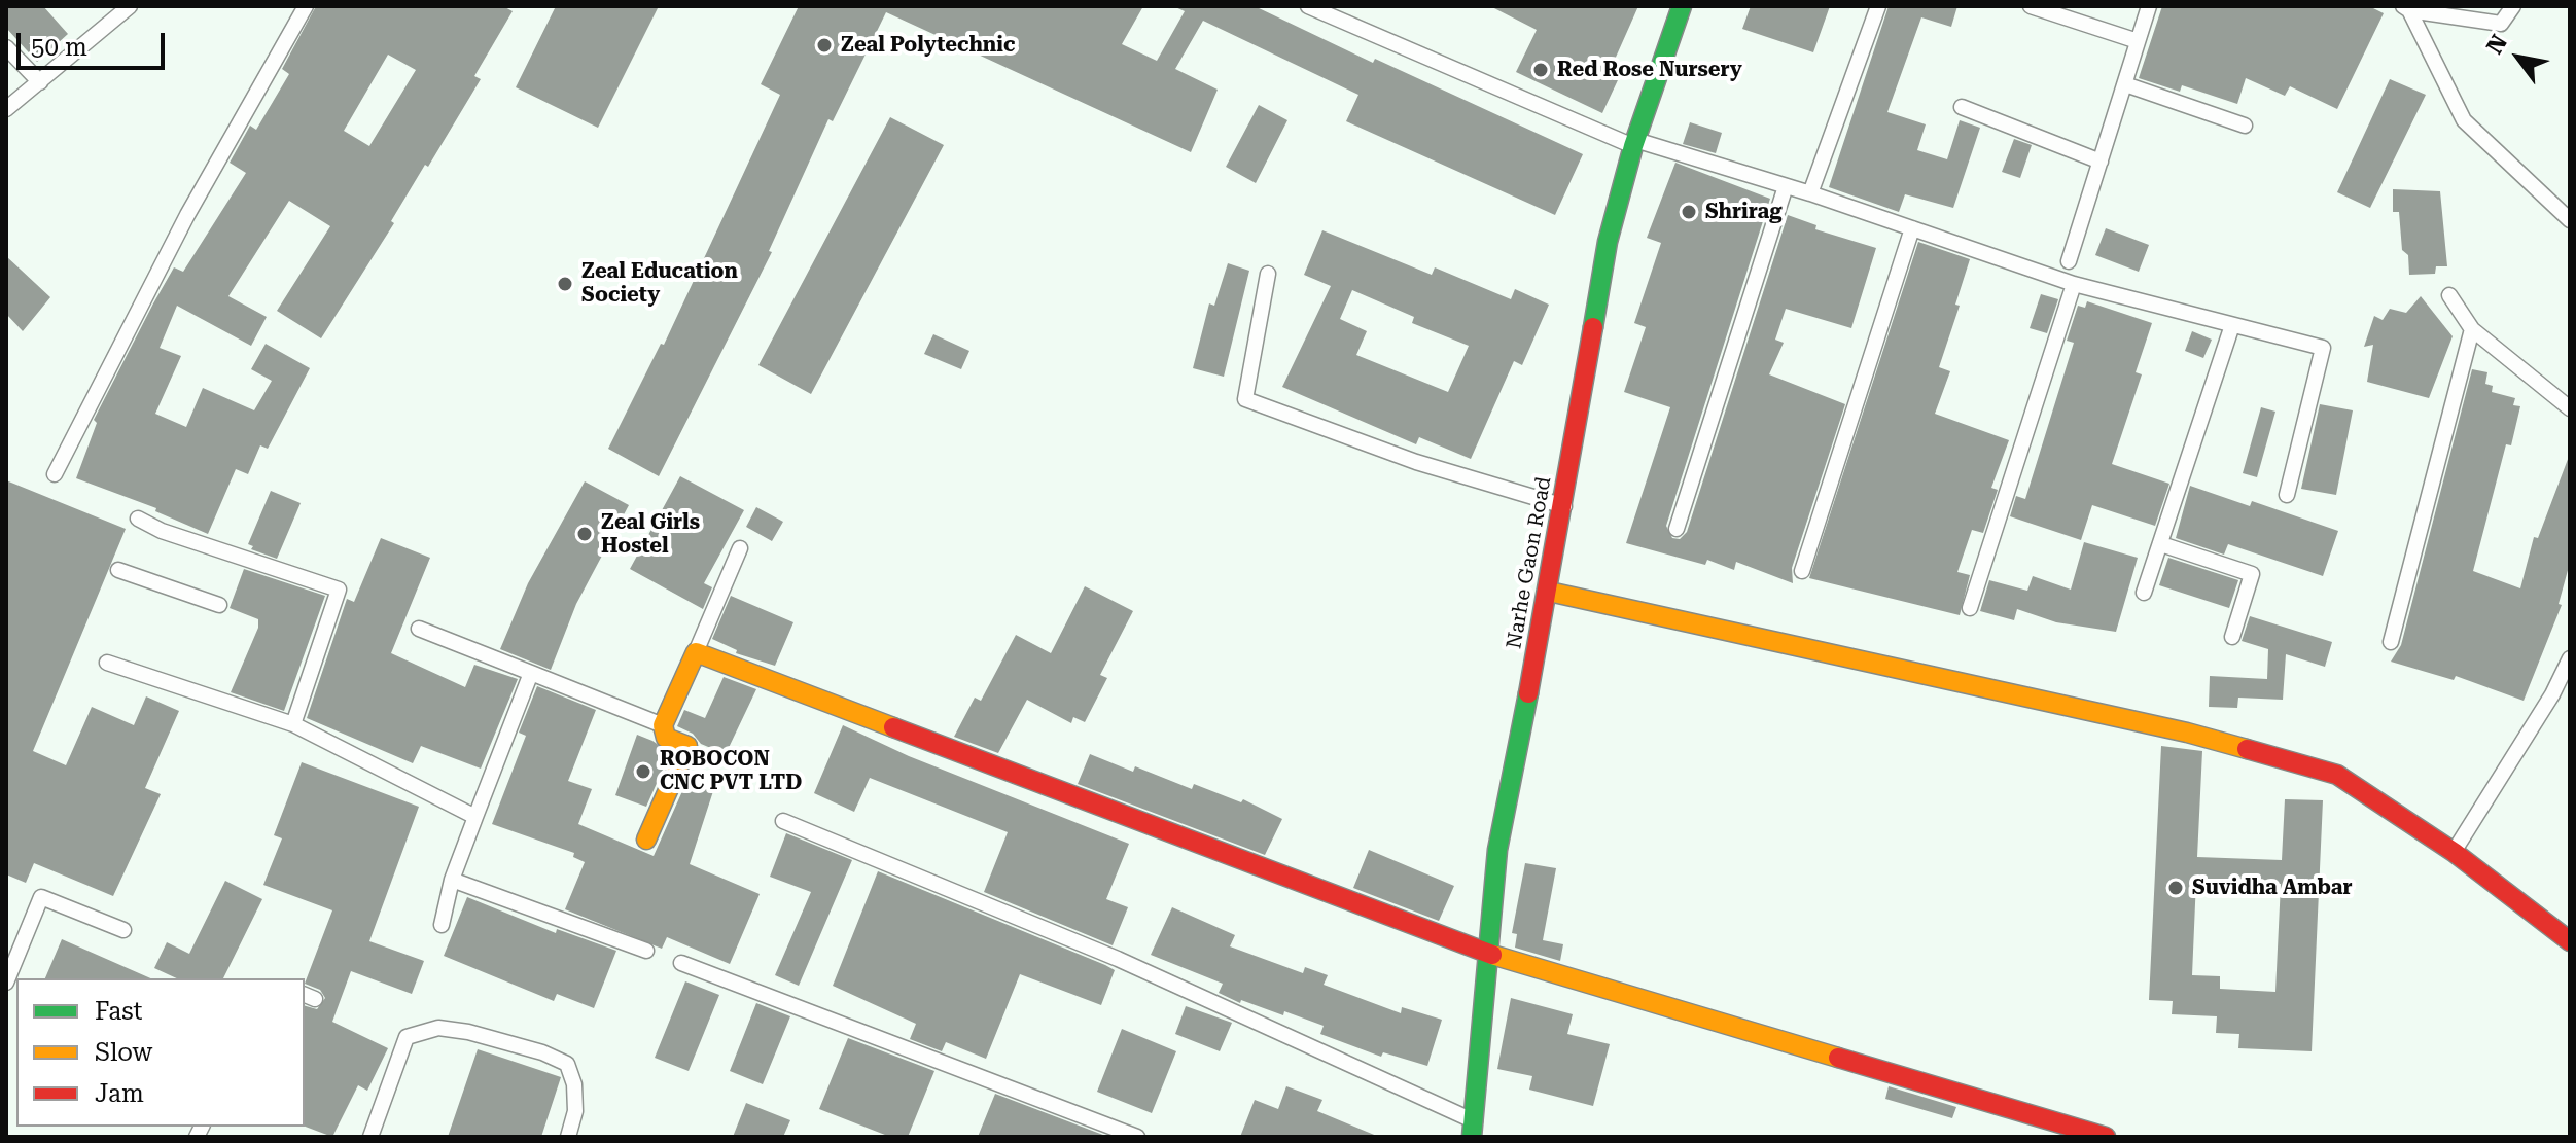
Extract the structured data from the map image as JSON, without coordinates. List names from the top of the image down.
{
  "streets": {
    "street": ["Narhe Gaon Road"]
  },
  "places": [
    "Zeal Polytechnic",
    "Red Rose Nursery",
    "Shrirag",
    "Zeal Education Society",
    "Zeal Girls Hostel",
    "ROBOCON CNC PVT LTD",
    "Suvidha Ambar"
  ],
  "legend": ["Fast", "Slow", "Jam"],
  "scale_bar": "50 m",
  "north": "top left"
}
